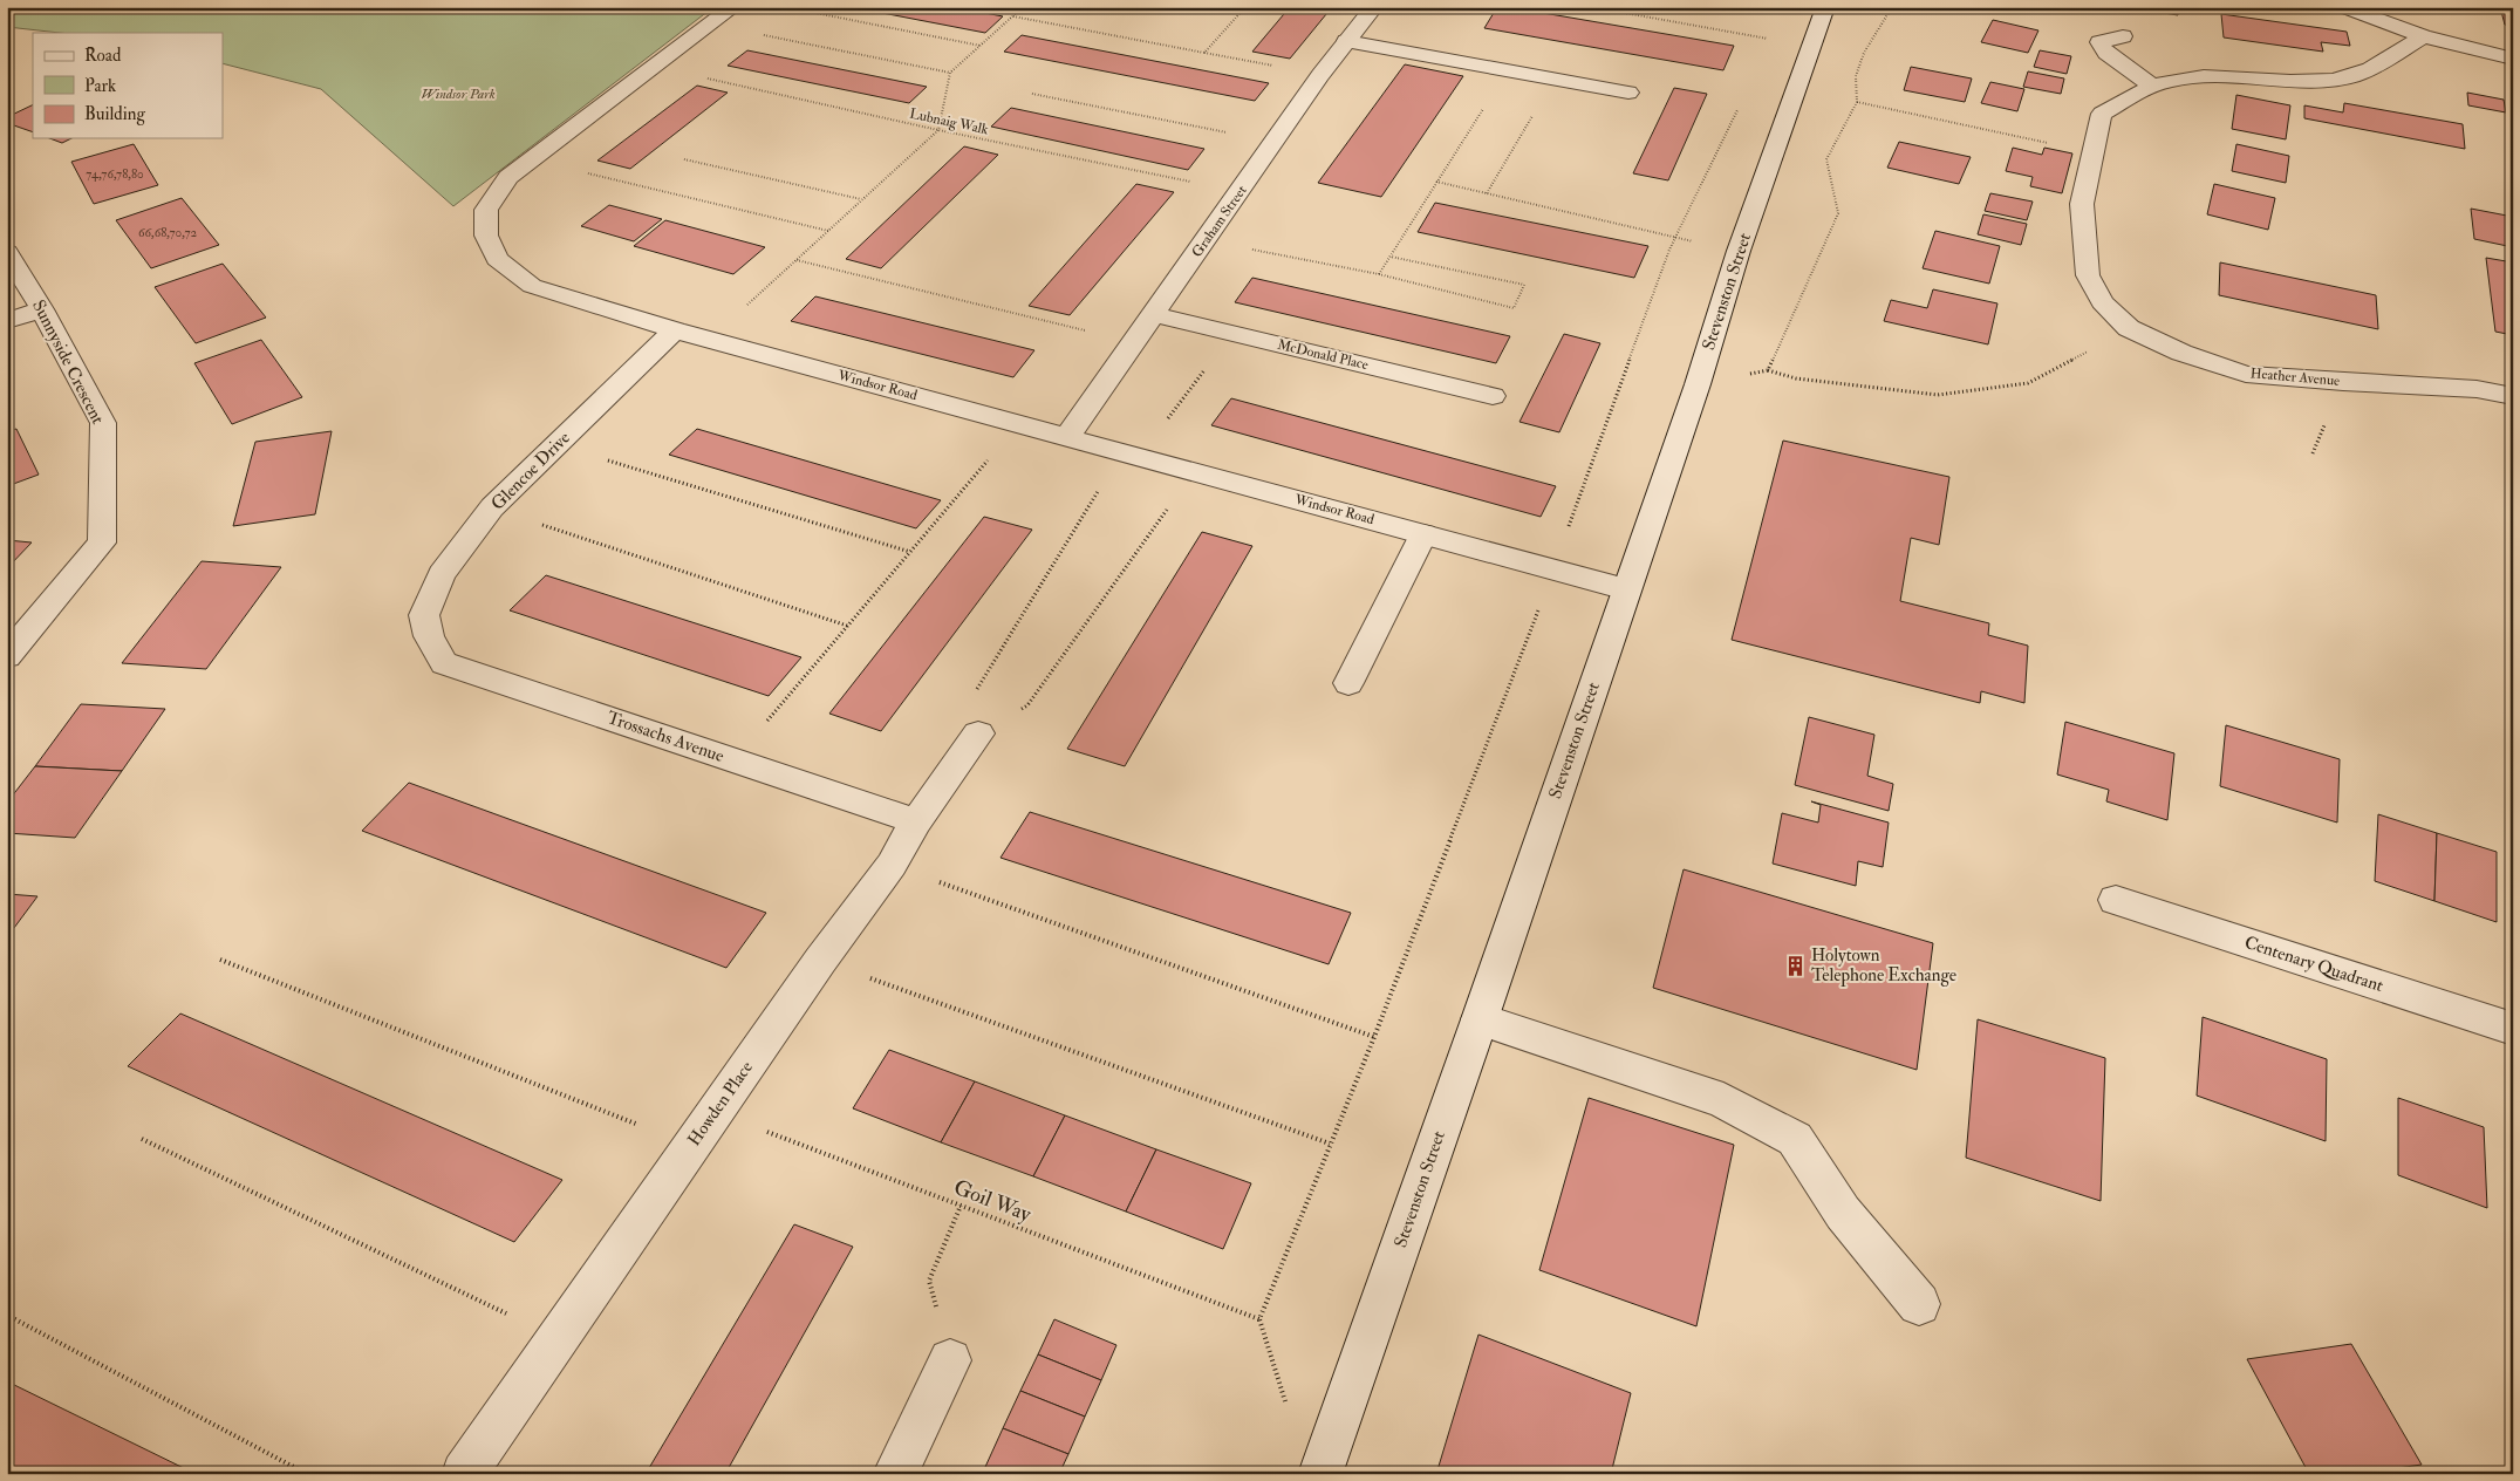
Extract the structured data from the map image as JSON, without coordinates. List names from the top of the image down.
{
  "streets": {
    "street": [
      "Graham Street",
      "Stevenston Street",
      "McDonald Place",
      "Sunnyside Crescent",
      "Heather Avenue",
      "Windsor Road",
      "Glencoe Drive",
      "Trossachs Avenue",
      "Centenary Quadrant",
      "Howden Place"
    ],
    "path": ["Lubnaig Walk", "Goil Way"]
  },
  "crossings": [
    ["Lubnaig Walk", "Graham Street"],
    ["Lubnaig Walk", "Windsor Road"],
    ["Graham Street", "McDonald Place"],
    ["Graham Street", "Windsor Road"],
    ["Stevenston Street", "Windsor Road"],
    ["Windsor Road", "Glencoe Drive"],
    ["Glencoe Drive", "Trossachs Avenue"],
    ["Trossachs Avenue", "Howden Place"],
    ["Howden Place", "Goil Way"]
  ],
  "parks": ["Windsor Park"],
  "places": {
    "building": ["Holytown Telephone Exchange"]
  },
  "house_numbers": ["74,76,78,80", "66,68,70,72"],
  "legend": ["Road", "Park", "Building"]
}
